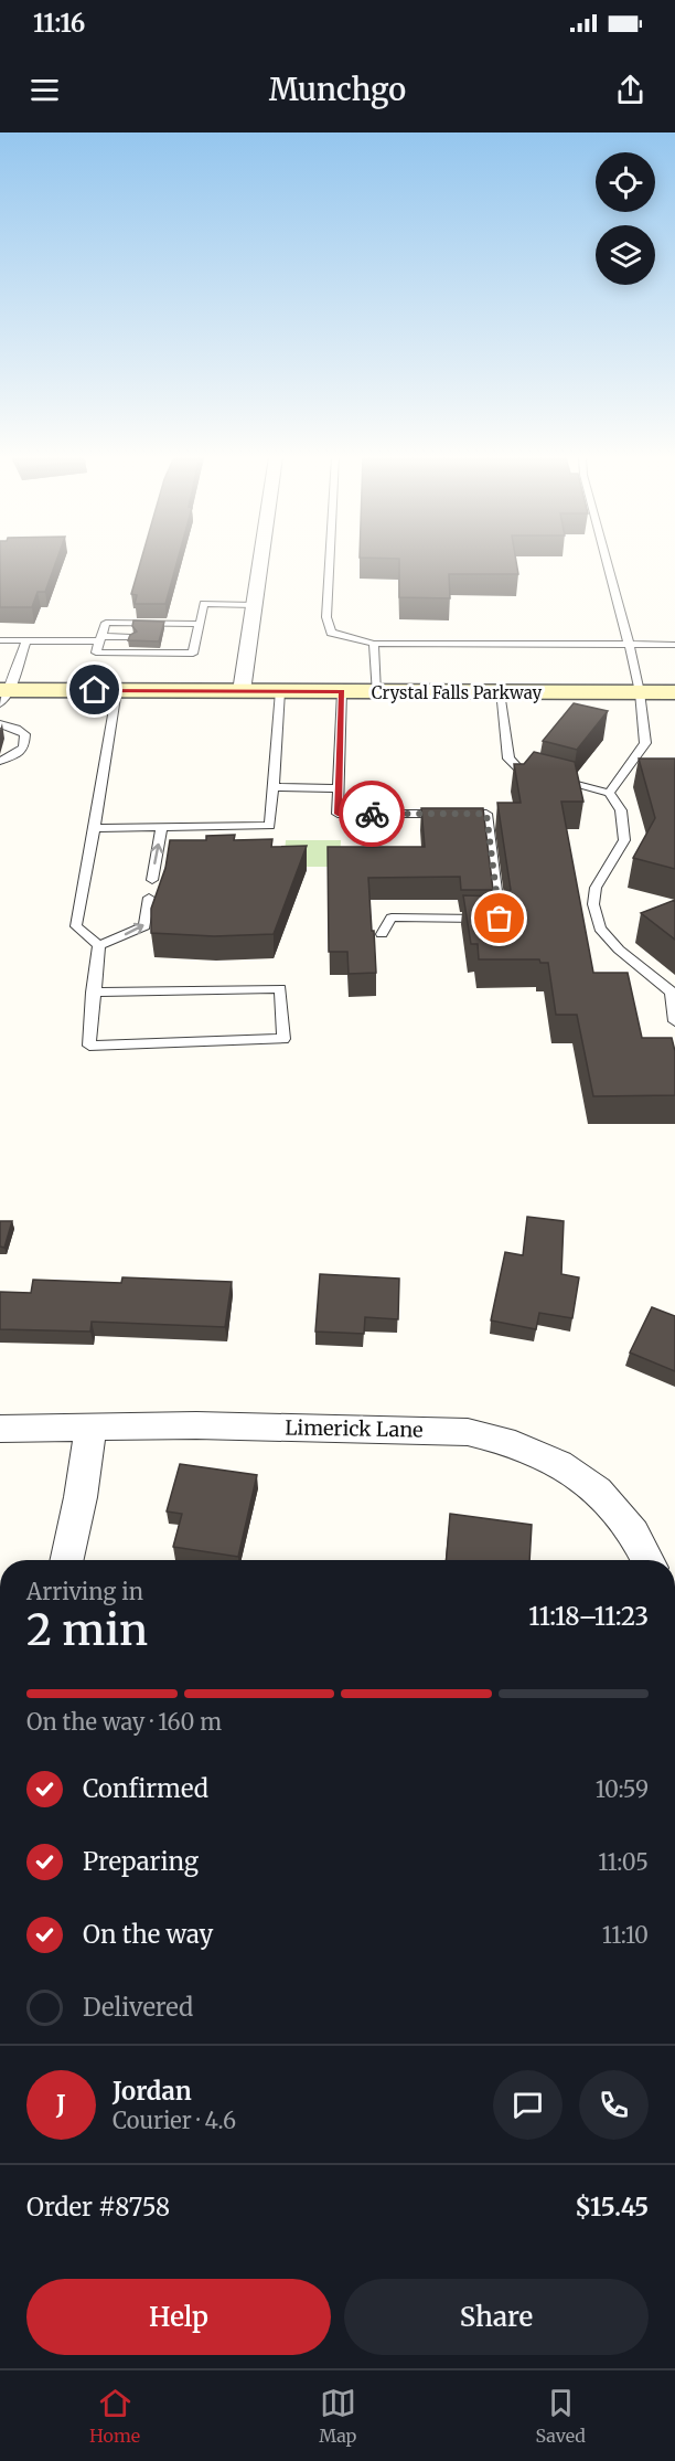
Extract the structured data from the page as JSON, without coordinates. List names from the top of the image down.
{
  "streets": {
    "main road": ["Crystal Falls Parkway"],
    "street": ["Limerick Lane"]
  },
  "page": {
    "status": "11:16",
    "header": "Munchgo",
    "heading": ["2 min", "Arriving in", "11:18–11:23"],
    "panel": [
      "Jordan",
      "Courier · 4.6",
      "Order #8758",
      "$15.45"
    ],
    "bar": "On the way · 160 m",
    "list": [
      ["Confirmed", "10:59"],
      ["Preparing", "11:05"],
      ["On the way", "11:10"],
      "Delivered"
    ],
    "round": "J",
    "buttons": ["Help", "Share"],
    "tabs": ["Home", "Map", "Saved"]
  }
}
